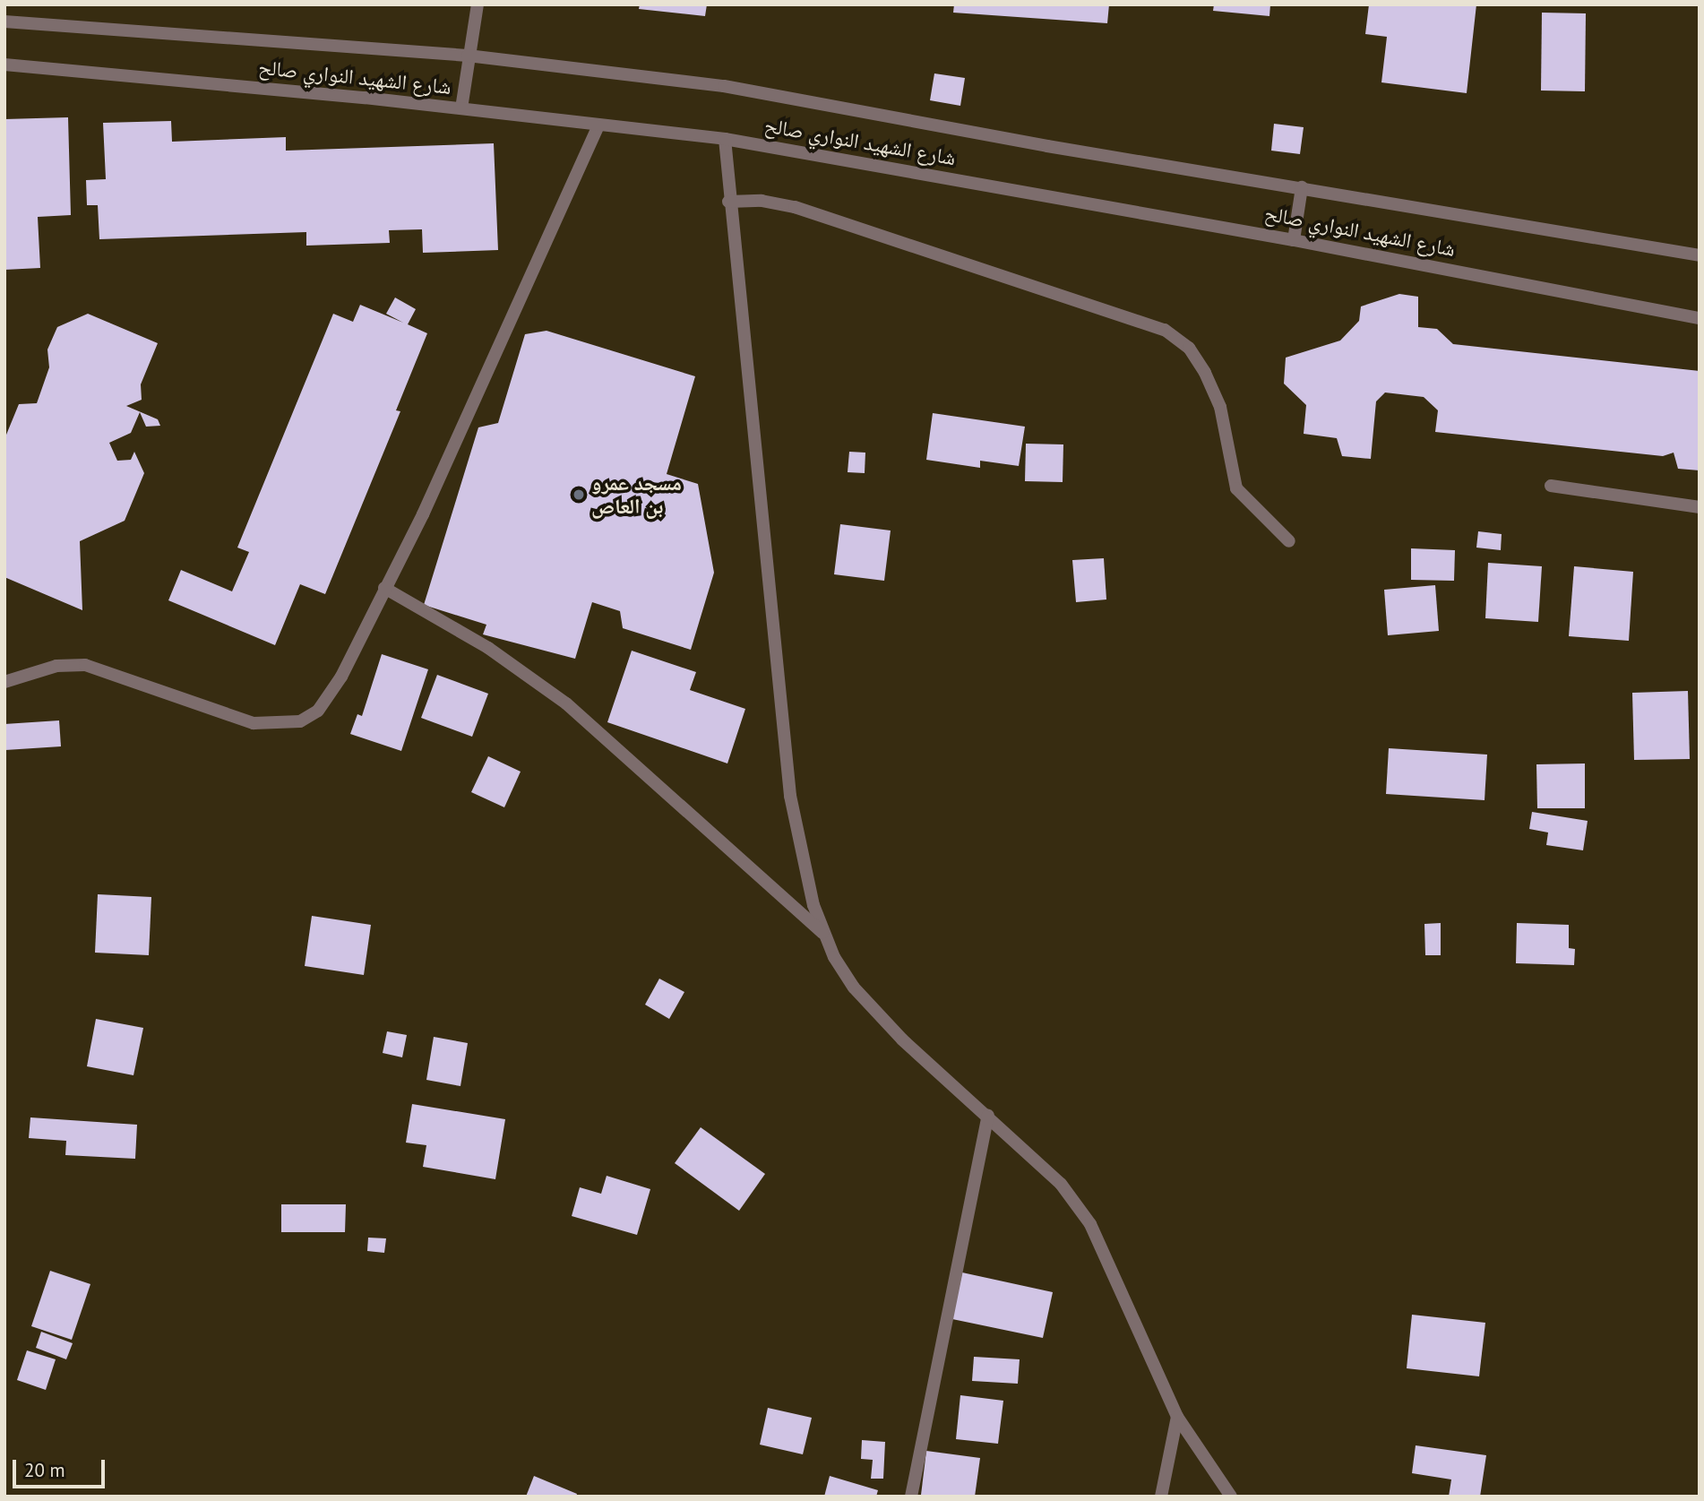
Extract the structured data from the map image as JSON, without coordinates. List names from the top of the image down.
{
  "streets": {
    "street": ["شارع الشهيد النواري صالح"]
  },
  "places": ["مسجد عمرو بن العاص"],
  "scale_bar": "20 m"
}
